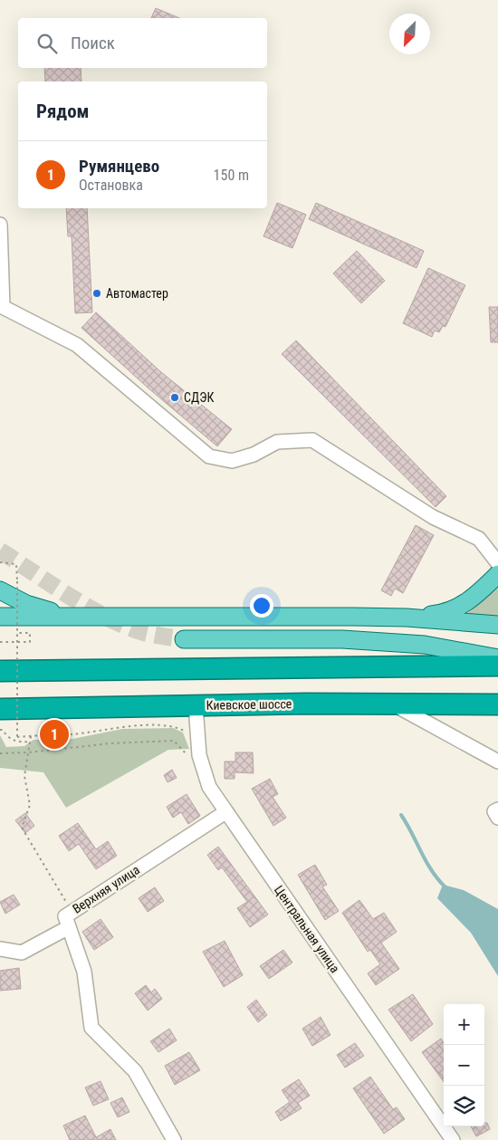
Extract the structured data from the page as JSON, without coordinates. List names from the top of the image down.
{
  "streets": {
    "highway": ["Киевское шоссе"],
    "street": ["Верхняя улица", "Центральная улица"]
  },
  "crossings": [
    ["Киевское шоссе", "Центральная улица"],
    ["Верхняя улица", "Центральная улица"]
  ],
  "places": ["Автомастер", "СДЭК"],
  "north": "bottom left",
  "page": {
    "search": "Поиск",
    "heading": "Рядом",
    "list": [
      {
        "mark": "1",
        "name": "Румянцево",
        "note": "Остановка",
        "value": "150 m"
      }
    ],
    "pins": "1",
    "map_buttons": ["+", "−"]
  }
}
